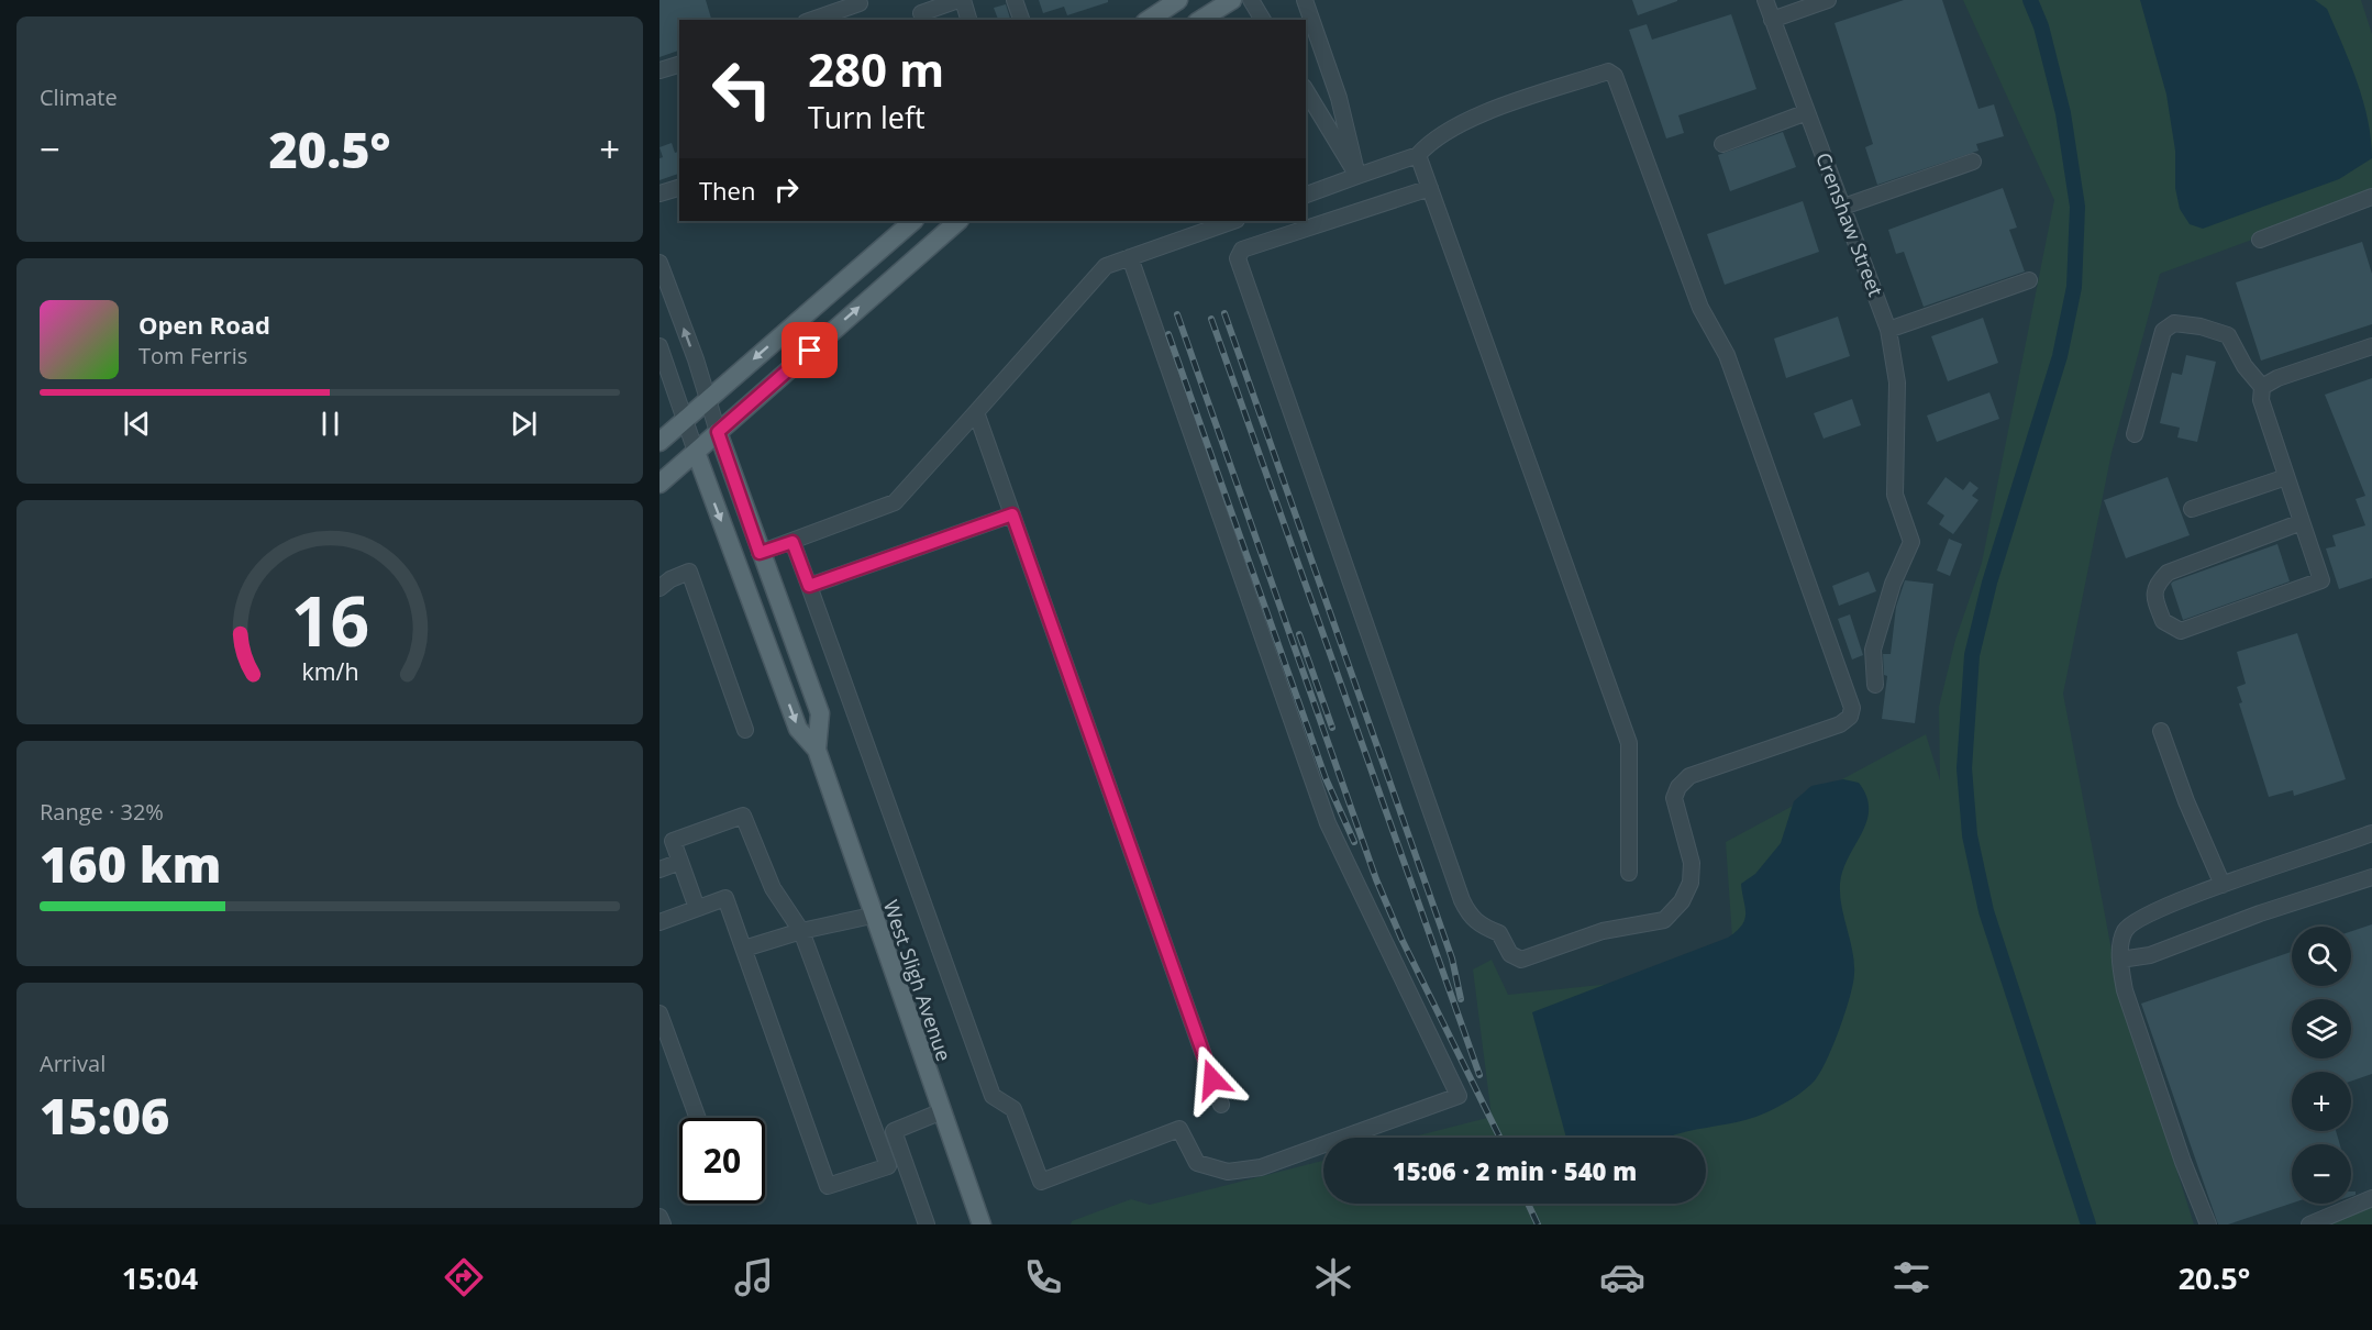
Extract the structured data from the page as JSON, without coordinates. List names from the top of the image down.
{
  "streets": {
    "main road": ["West Sligh Avenue"],
    "street": ["Crenshaw Street"]
  },
  "page": {
    "tile": [
      "Climate",
      ["Range · 32%", "160 km"],
      ["Arrival", "15:06"]
    ],
    "turn": ["280 m", "Turn left"],
    "heat": ["−", "20.5°", "+"],
    "then": "Then",
    "song": ["Open Road", "Tom Ferris"],
    "map_buttons": ["+", "−"],
    "limit": "20",
    "trip": "15:06 · 2 min · 540 m",
    "tabs": ["15:04", "20.5°"],
    "gauge": ["16", "km/h"]
  }
}
